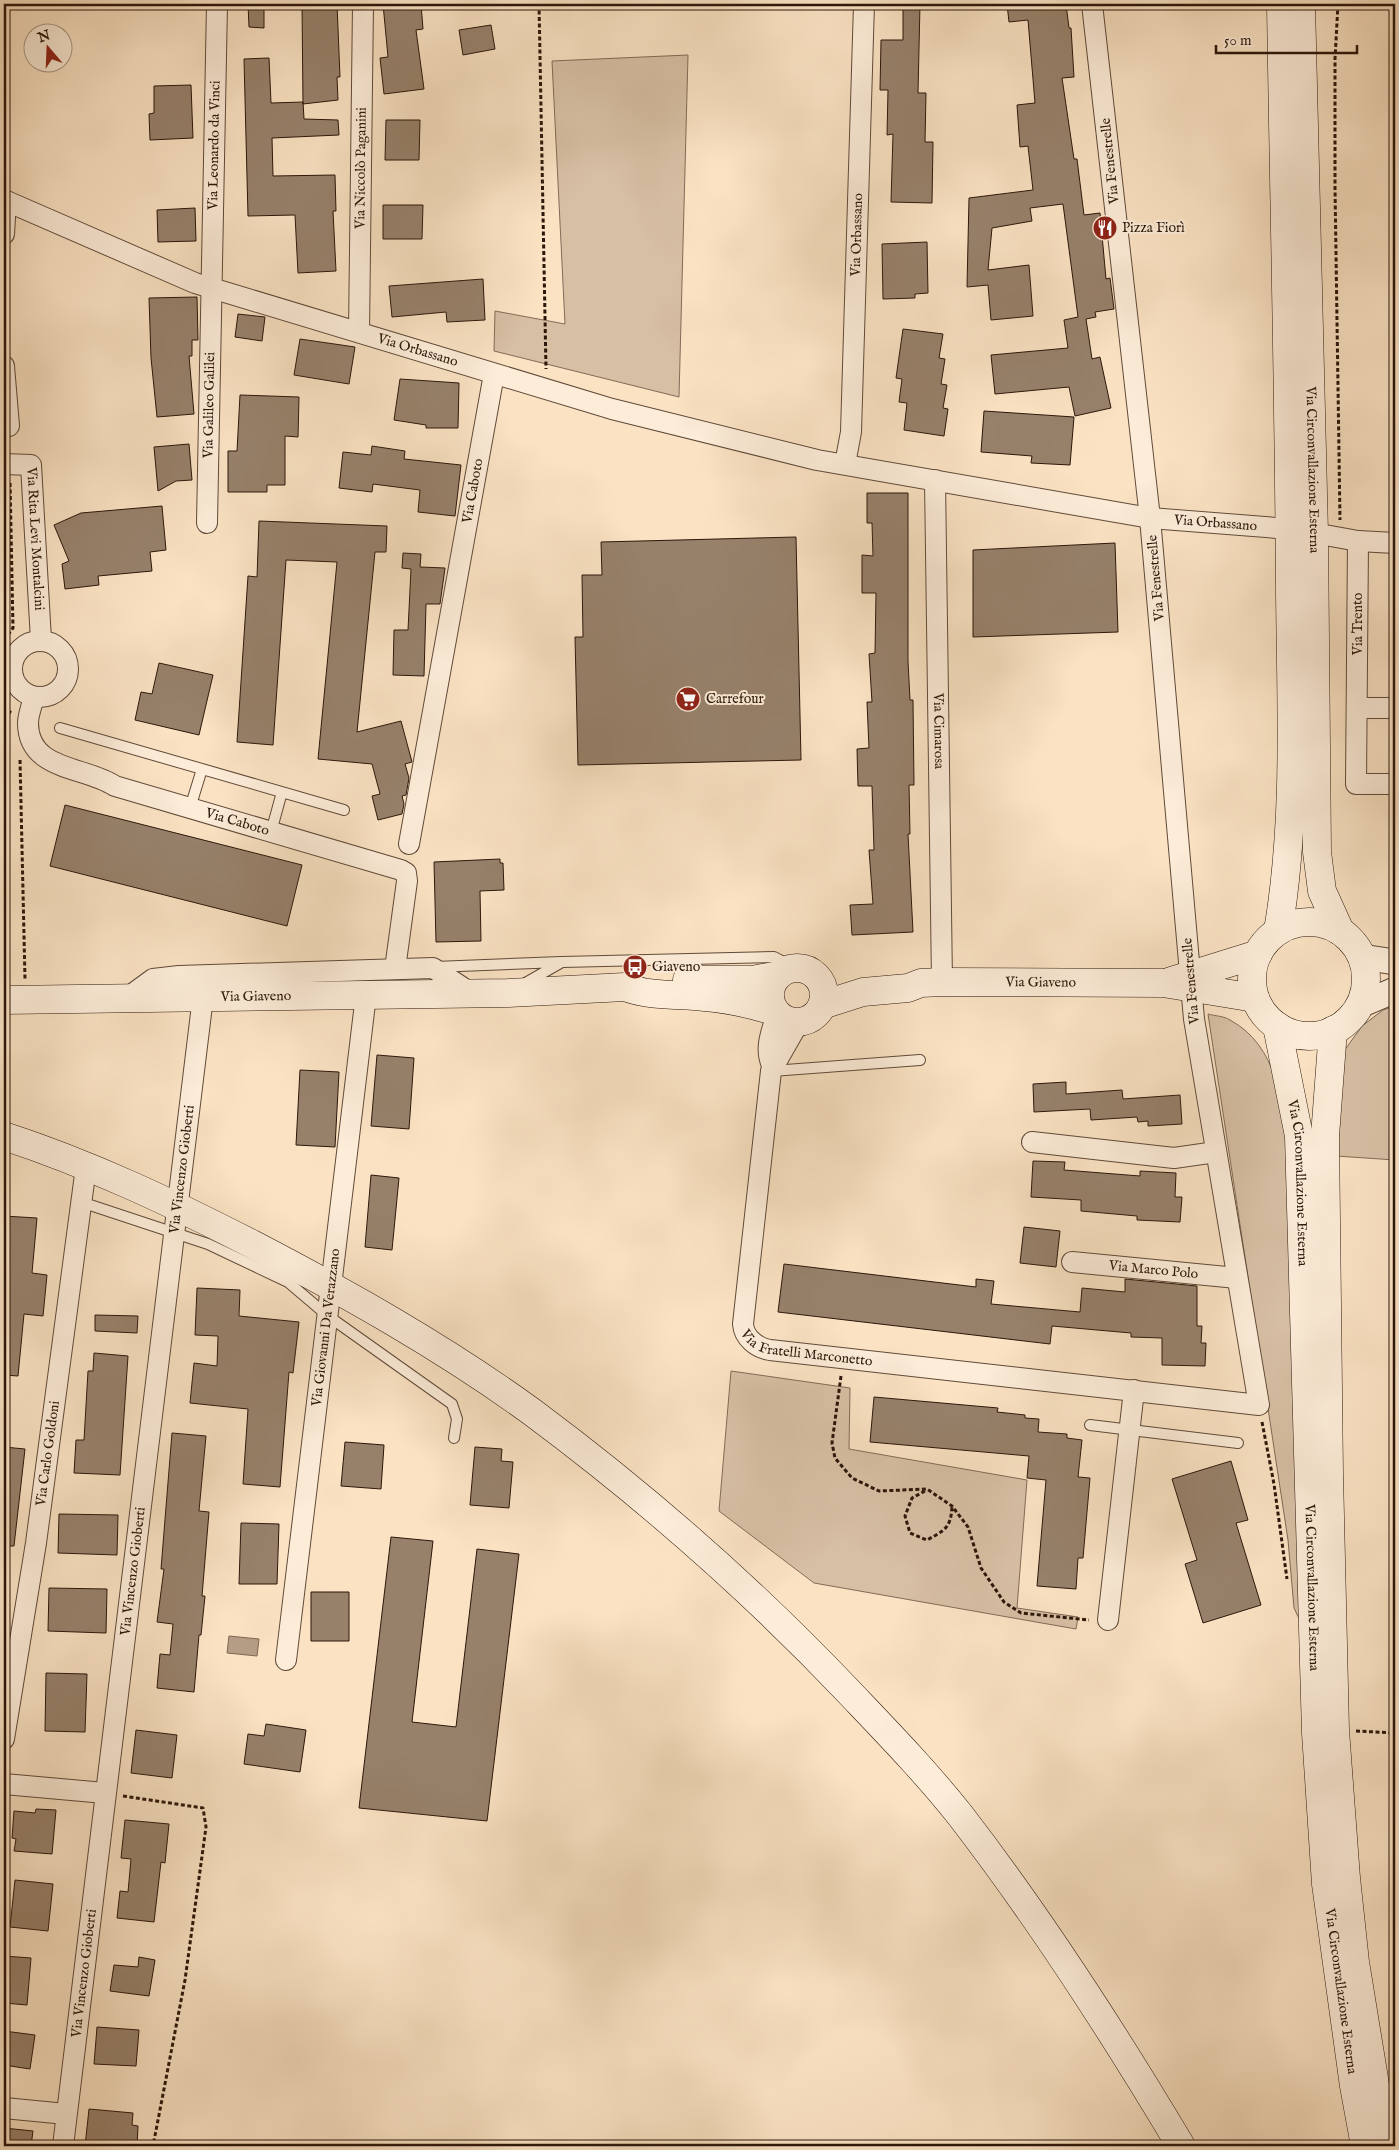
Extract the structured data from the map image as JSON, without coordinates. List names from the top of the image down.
{
  "streets": {
    "main road": ["Via Circonvallazione Esterna", "Via Giaveno"],
    "street": [
      "Via Leonardo da Vinci",
      "Via Fenestrelle",
      "Via Niccolò Paganini",
      "Via Orbassano",
      "Via Galileo Galilei",
      "Via Caboto",
      "Via Rita Levi Montalcini",
      "Via Trento",
      "Via Cimarosa",
      "Via Vincenzo Gioberti",
      "Via Marco Polo",
      "Via Giovanni Da Verazzano",
      "Via Fratelli Marconetto",
      "Via Carlo Goldoni"
    ]
  },
  "crossings": [
    ["Via Leonardo da Vinci", "Via Orbassano"],
    ["Via Leonardo da Vinci", "Via Galileo Galilei"],
    ["Via Fenestrelle", "Via Orbassano"],
    ["Via Fenestrelle", "Via Giaveno"],
    ["Via Fenestrelle", "Via Marco Polo"],
    ["Via Fenestrelle", "Via Fratelli Marconetto"],
    ["Via Niccolò Paganini", "Via Orbassano"],
    ["Via Orbassano", "Via Galileo Galilei"],
    ["Via Orbassano", "Via Circonvallazione Esterna"],
    ["Via Orbassano", "Via Caboto"],
    ["Via Orbassano", "Via Cimarosa"],
    ["Via Circonvallazione Esterna", "Via Giaveno"],
    ["Via Caboto", "Via Rita Levi Montalcini"],
    ["Via Cimarosa", "Via Giaveno"],
    ["Via Giaveno", "Via Vincenzo Gioberti"],
    ["Via Giaveno", "Via Giovanni Da Verazzano"],
    ["Via Giaveno", "Via Fratelli Marconetto"]
  ],
  "places": {
    "restaurant": ["Pizza Fiorì"],
    "supermarket": ["Carrefour"],
    "bus stop": ["Giaveno"]
  },
  "scale_bar": "50 m",
  "north": "top"
}
